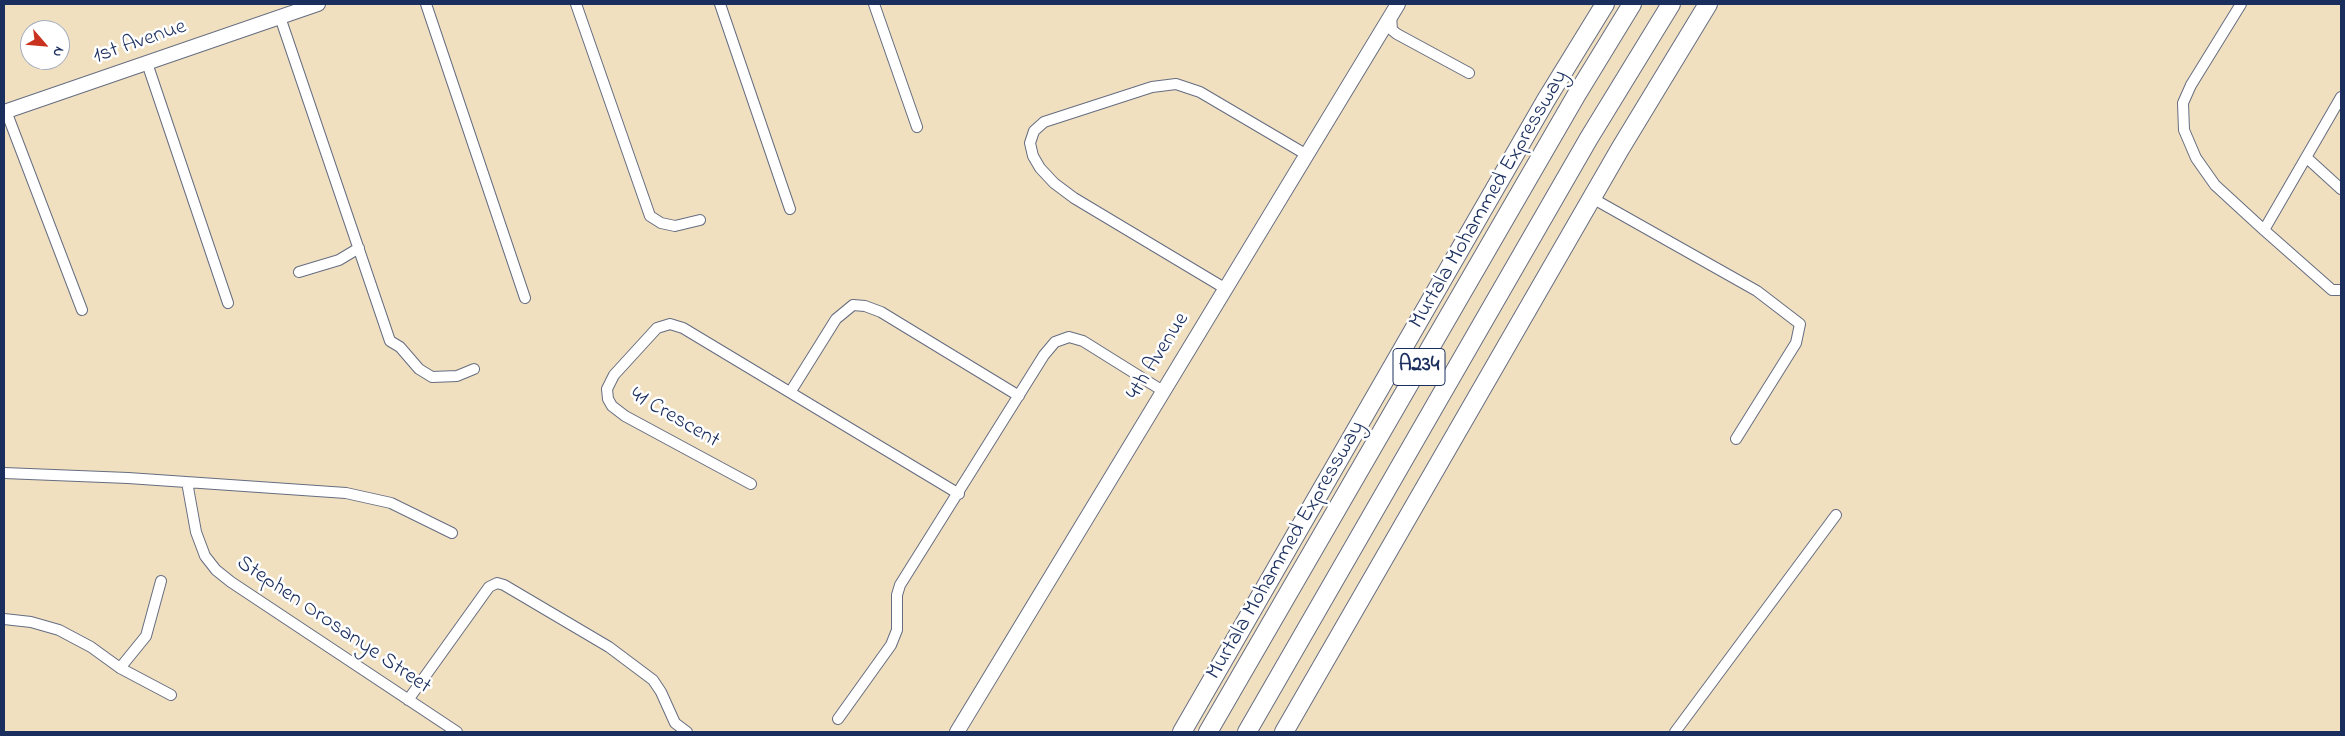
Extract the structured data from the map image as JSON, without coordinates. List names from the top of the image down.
{
  "streets": {
    "highway": ["Murtala Mohammed Expressway", "A234"],
    "street": [
      "1st Avenue",
      "4th Avenue",
      "41 Crescent",
      "Stephen Orosanye Street"
    ]
  },
  "north": "bottom right"
}
